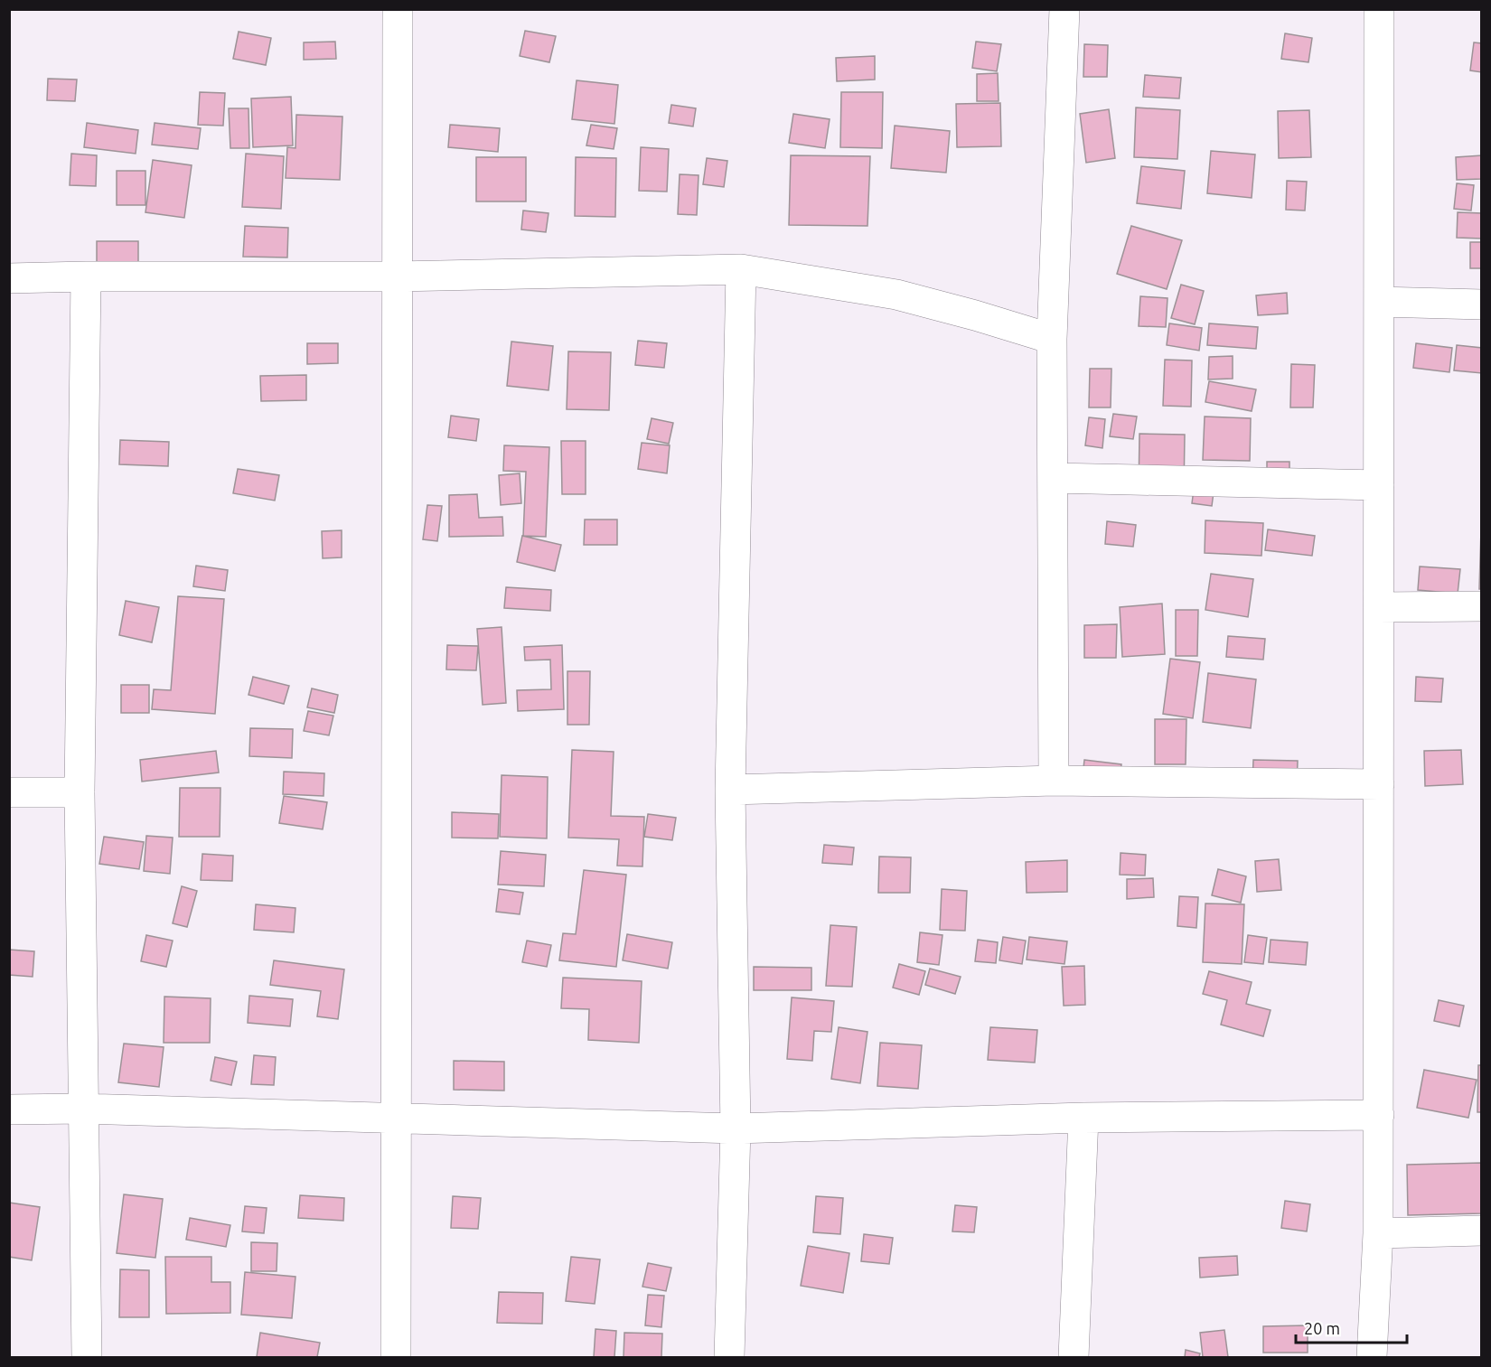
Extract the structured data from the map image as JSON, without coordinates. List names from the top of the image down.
{
  "scale_bar": "20 m"
}
